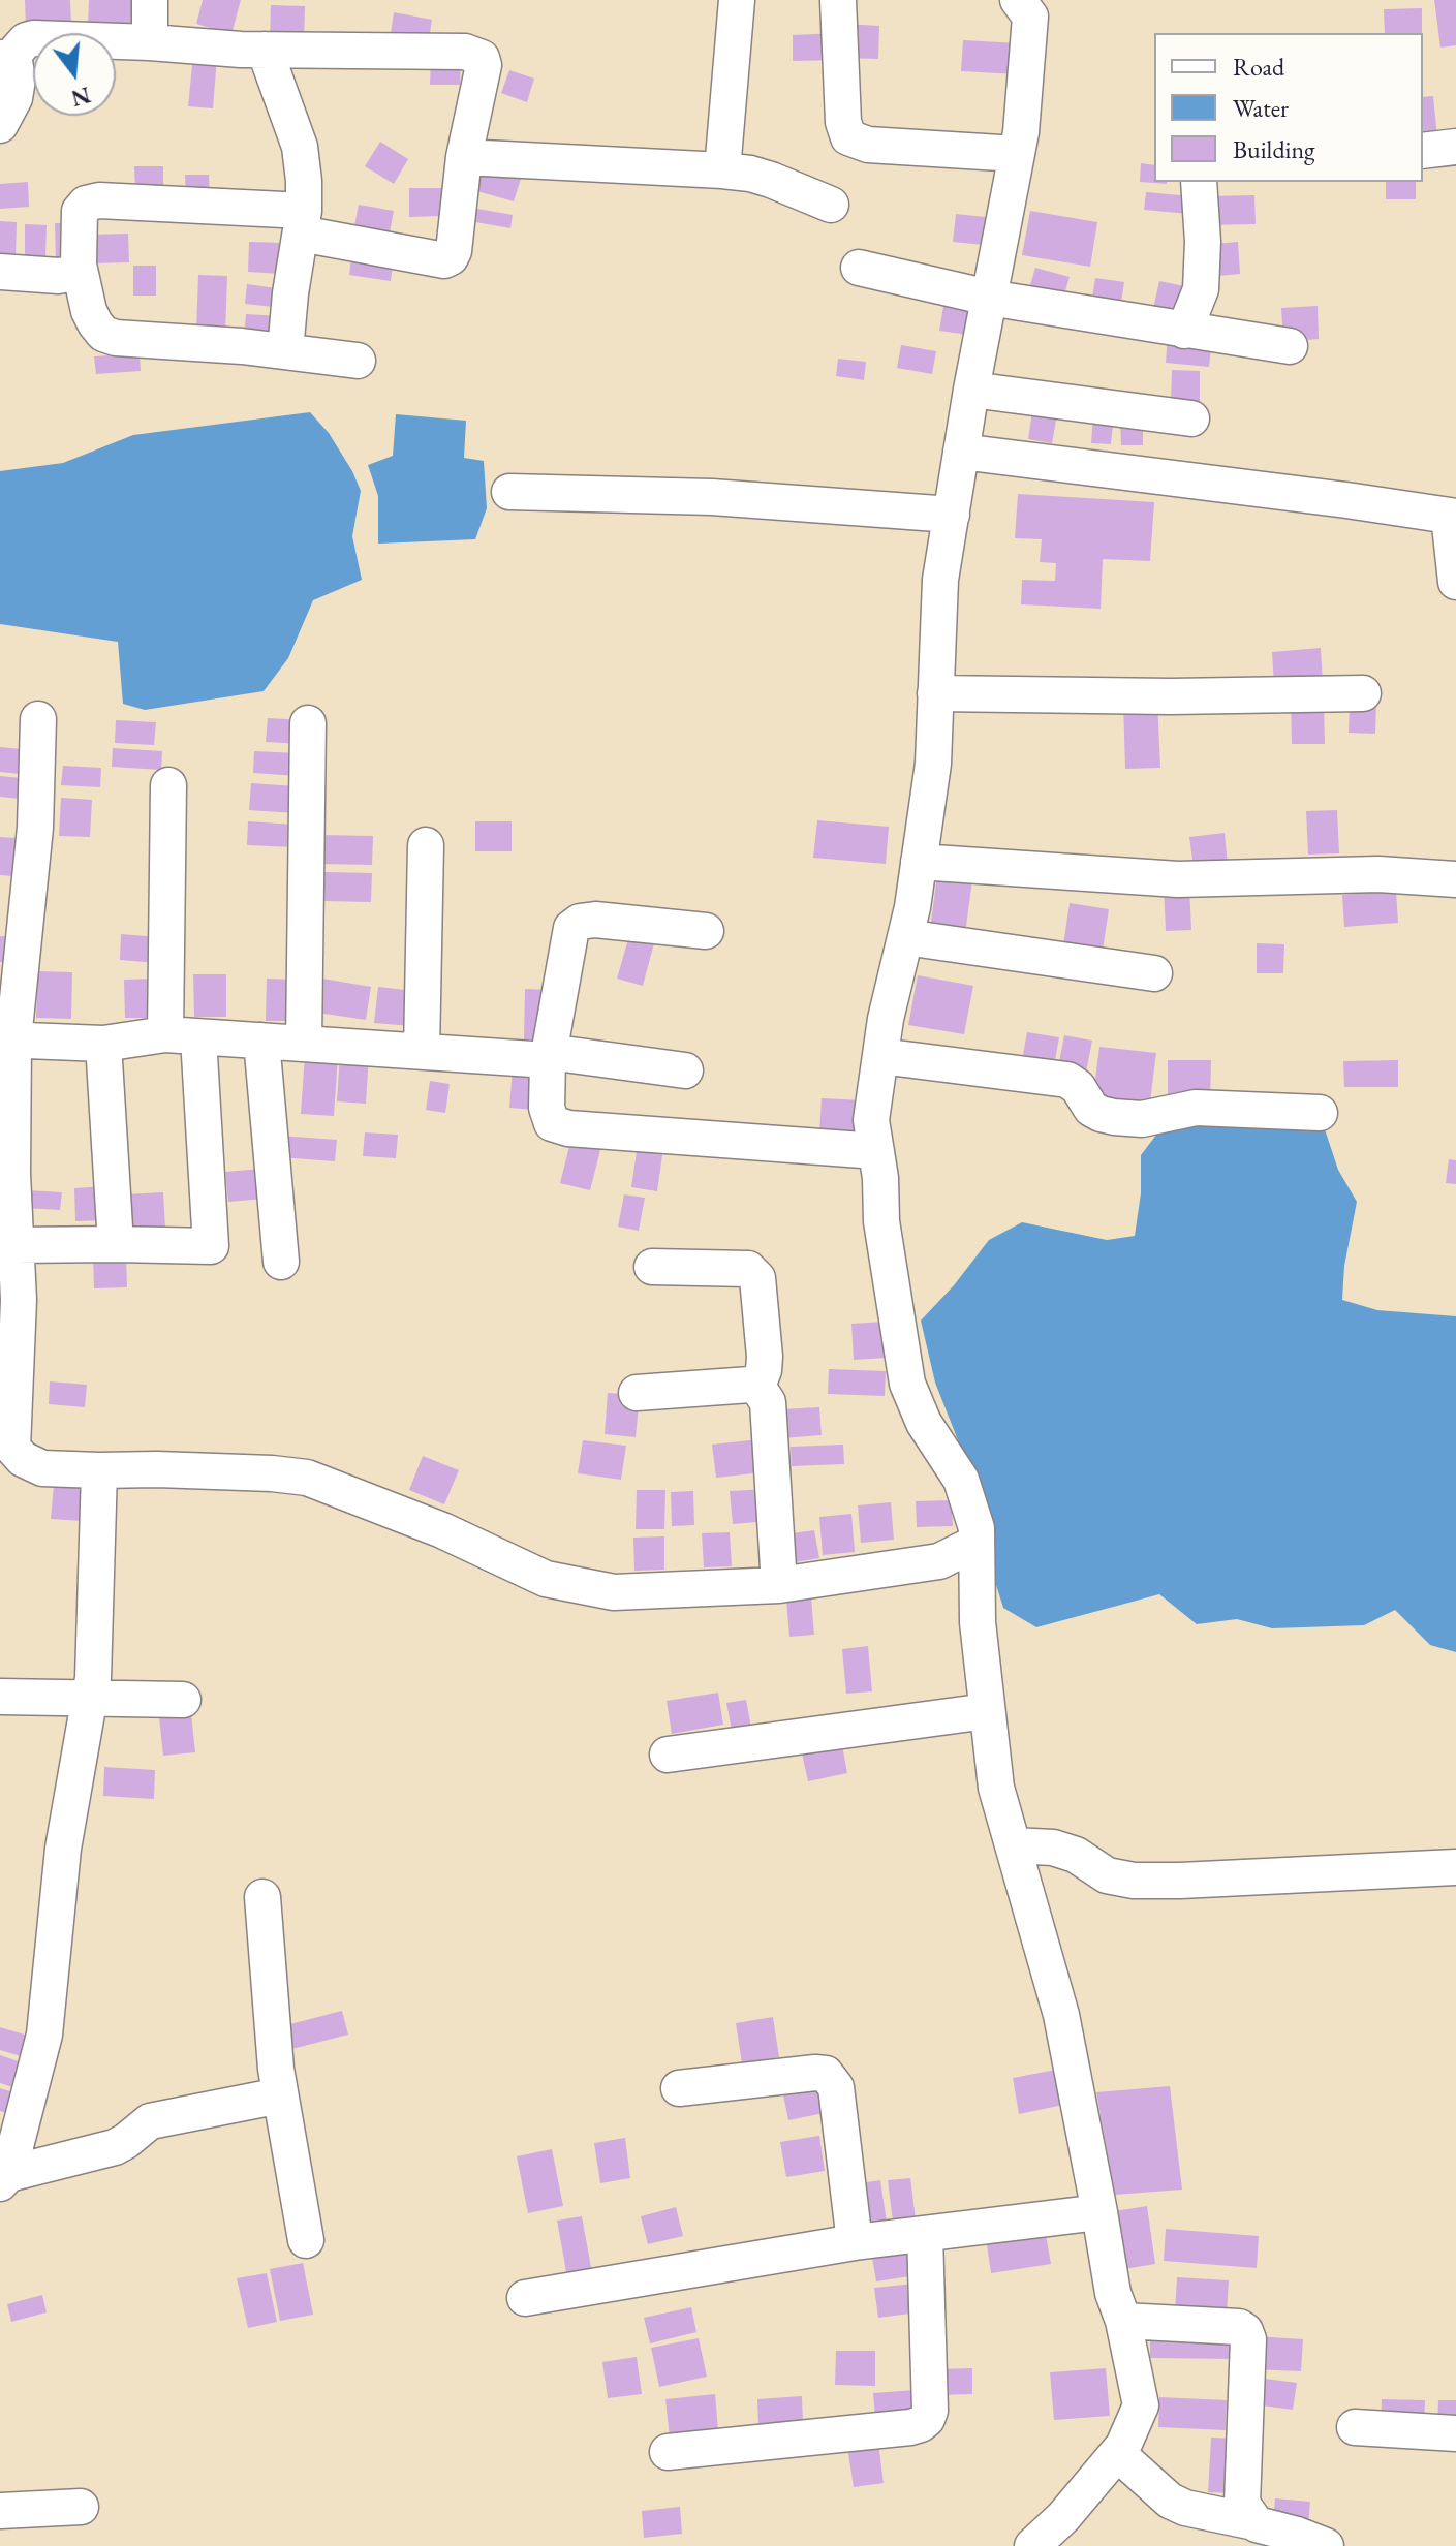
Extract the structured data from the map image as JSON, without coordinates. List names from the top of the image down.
{
  "legend": ["Road", "Water", "Building"],
  "north": "bottom"
}
